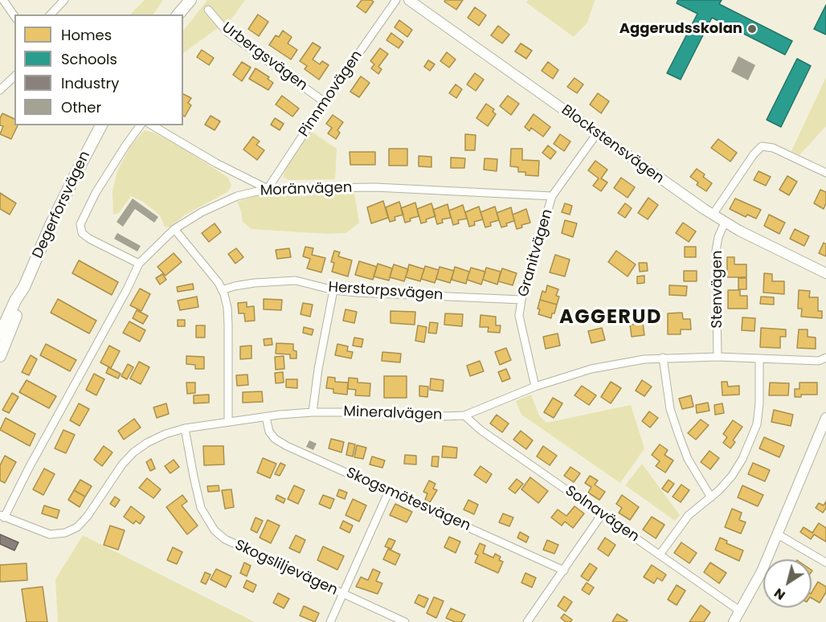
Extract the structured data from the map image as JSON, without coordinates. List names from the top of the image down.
{
  "streets": {
    "main road": ["Degerforsvägen"],
    "street": [
      "Urbergsvägen",
      "Pinnmovägen",
      "Blockstensvägen",
      "Moränvägen",
      "Granitvägen",
      "Stenvägen",
      "Herstorpsvägen",
      "Mineralvägen",
      "Skogsmötesvägen",
      "Solnavägen",
      "Skogsliljevägen"
    ]
  },
  "crossings": [
    ["Urbergsvägen", "Pinnmovägen"],
    ["Pinnmovägen", "Moränvägen"],
    ["Blockstensvägen", "Granitvägen"],
    ["Blockstensvägen", "Stenvägen"],
    ["Moränvägen", "Granitvägen"],
    ["Moränvägen", "Mineralvägen"],
    ["Granitvägen", "Herstorpsvägen"],
    ["Granitvägen", "Mineralvägen"],
    ["Stenvägen", "Mineralvägen"],
    ["Mineralvägen", "Skogsmötesvägen"],
    ["Mineralvägen", "Solnavägen"],
    ["Mineralvägen", "Skogsliljevägen"]
  ],
  "districts": ["AGGERUD"],
  "places": ["Aggerudsskolan"],
  "legend": [
    "Homes",
    "Schools",
    "Industry",
    "Other"
  ],
  "north": "bottom left"
}
